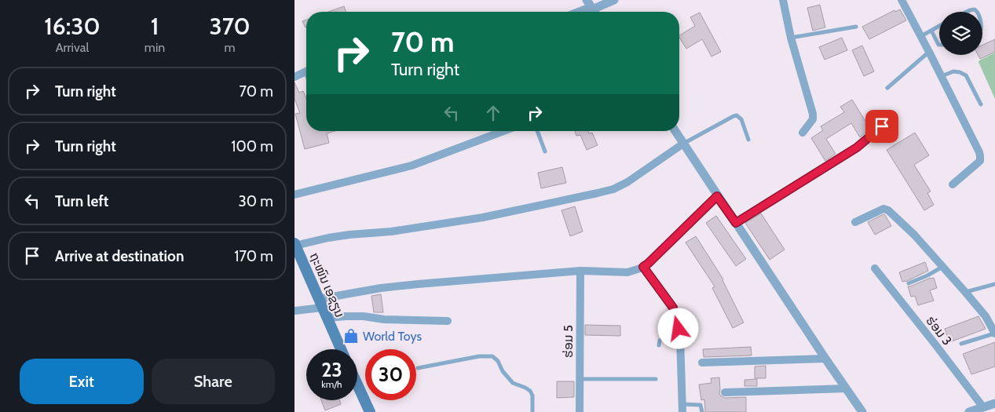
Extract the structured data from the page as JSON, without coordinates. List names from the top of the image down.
{
  "streets": {
    "main road": ["ຖະໜົນ ເອຊຽນ"],
    "street": ["ຮ່ອມ 3", "ຮ່ອມ 5"]
  },
  "places": {
    "shop": ["World Toys"]
  },
  "page": {
    "eta": [
      "16:30",
      "Arrival",
      "1",
      "min",
      "370",
      "m"
    ],
    "turn": ["70 m", "Turn right"],
    "list": [
      {
        "name": "Turn right",
        "value": "70 m"
      },
      {
        "name": "Turn right",
        "value": "100 m"
      },
      {
        "name": "Turn left",
        "value": "30 m"
      },
      {
        "name": "Arrive at destination",
        "value": "170 m"
      }
    ],
    "speed": "23 km/h",
    "limit": "30",
    "buttons": ["Exit", "Share"]
  }
}
